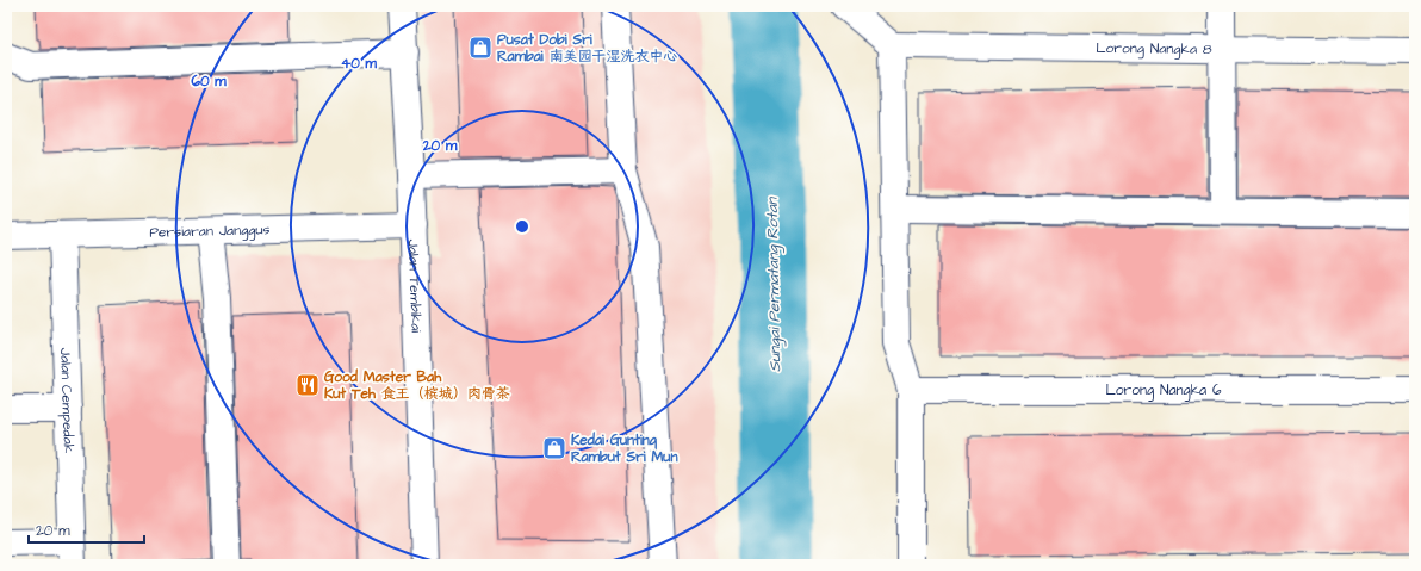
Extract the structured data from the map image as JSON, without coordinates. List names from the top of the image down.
{
  "streets": {
    "street": [
      "Lorong Nangka 8",
      "Persiaran Janggus",
      "Jalan Tembikai",
      "Lorong Nangka 6",
      "Jalan Cempedak"
    ]
  },
  "crossings": [
    ["Persiaran Janggus", "Jalan Tembikai"],
    ["Persiaran Janggus", "Jalan Cempedak"]
  ],
  "water": ["Sungai Permatang Rotan"],
  "places": {
    "shop": ["Pusat Dobi Sri Rambai 南美园干湿洗衣中心", "Kedai Gunting Rambut Sri Mun"],
    "restaurant": ["Good Master Bah Kut Teh 食王（槟城）肉骨茶"]
  },
  "scale_bar": "20 m",
  "rings": ["40 m", "60 m", "20 m"]
}
